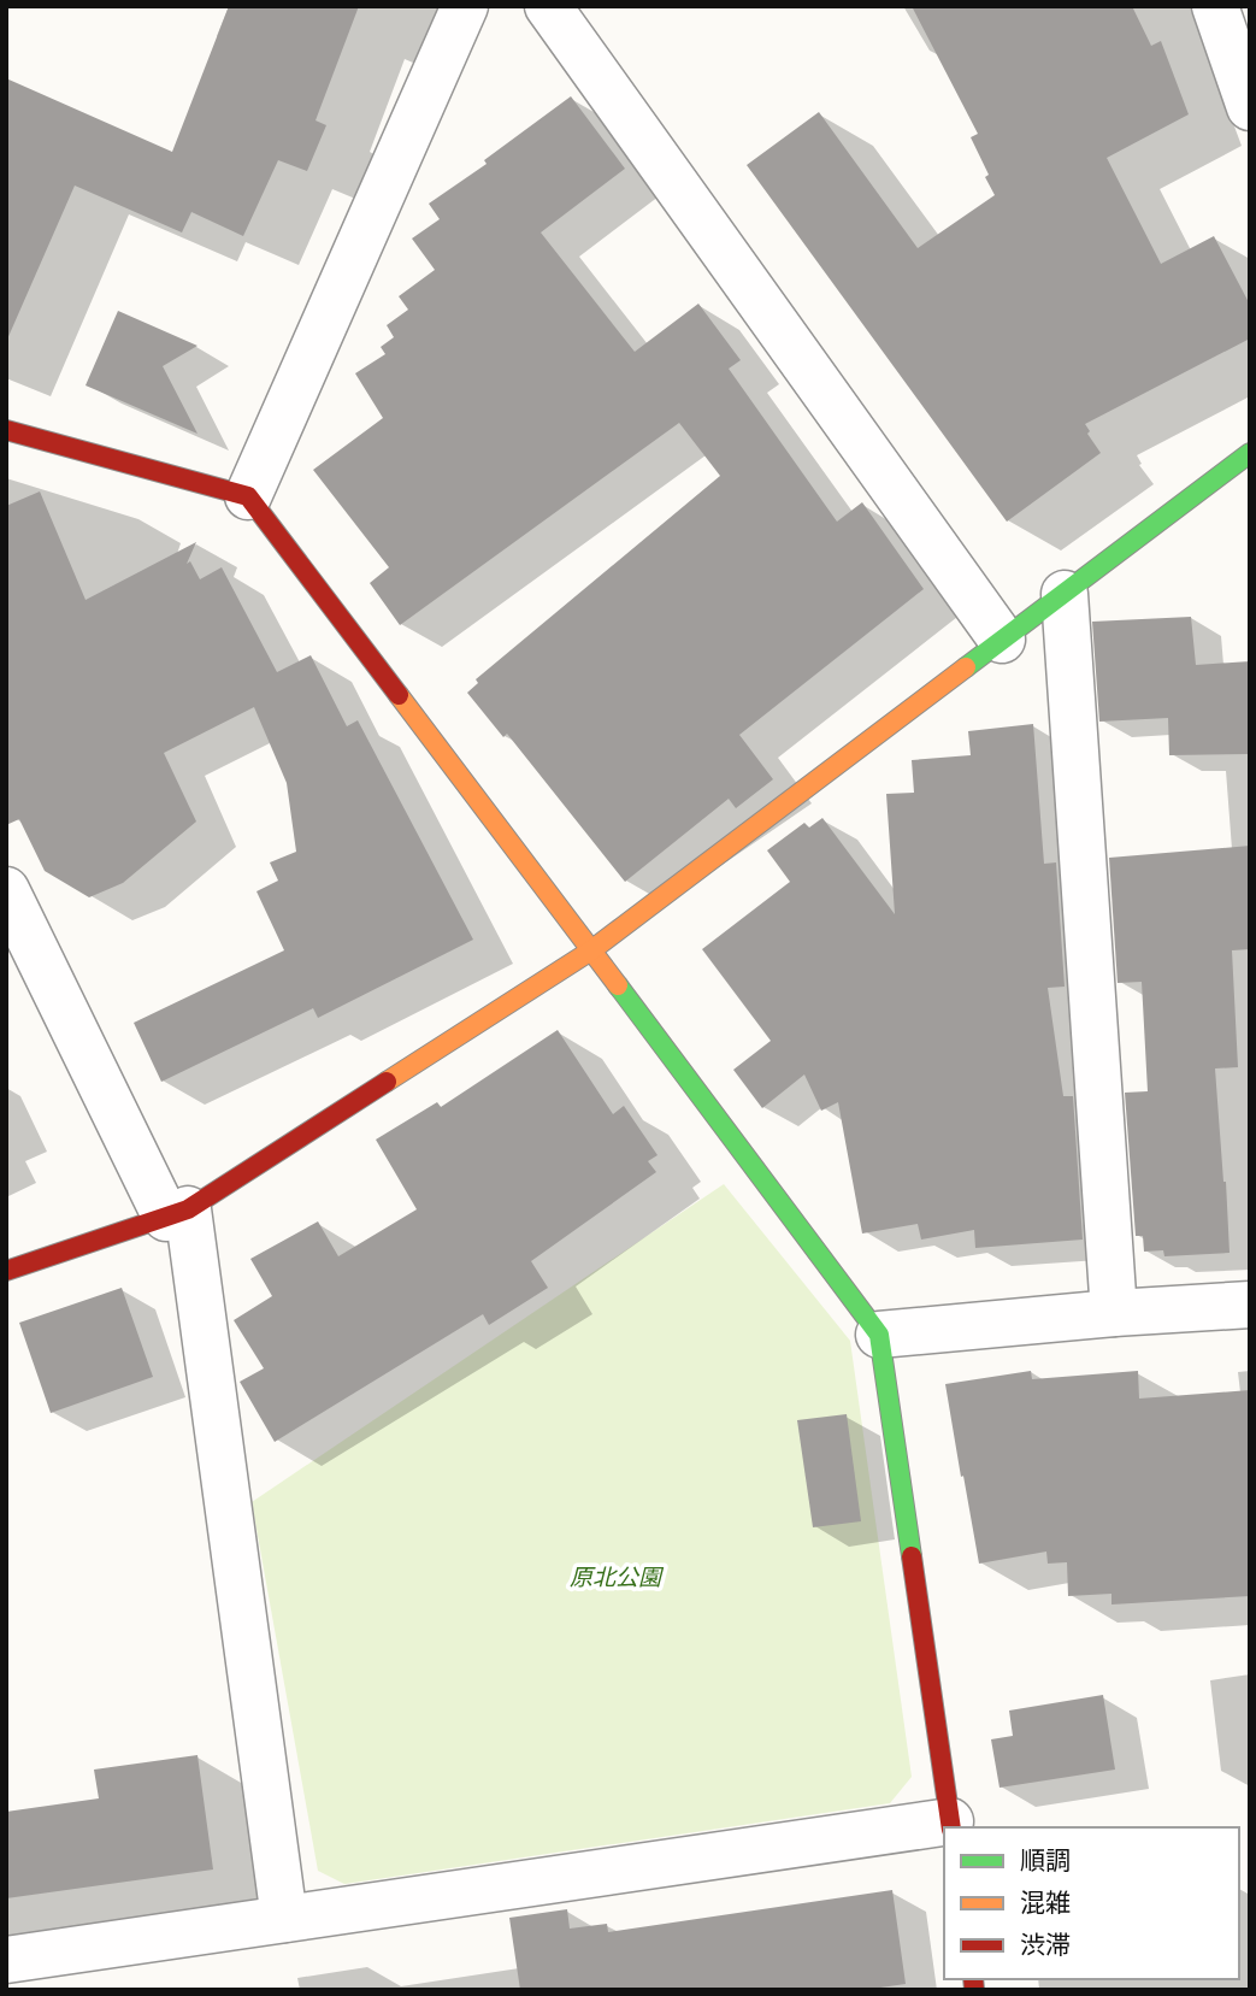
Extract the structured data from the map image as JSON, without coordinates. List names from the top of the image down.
{
  "parks": ["原北公園"],
  "legend": ["順調", "混雑", "渋滞"]
}
